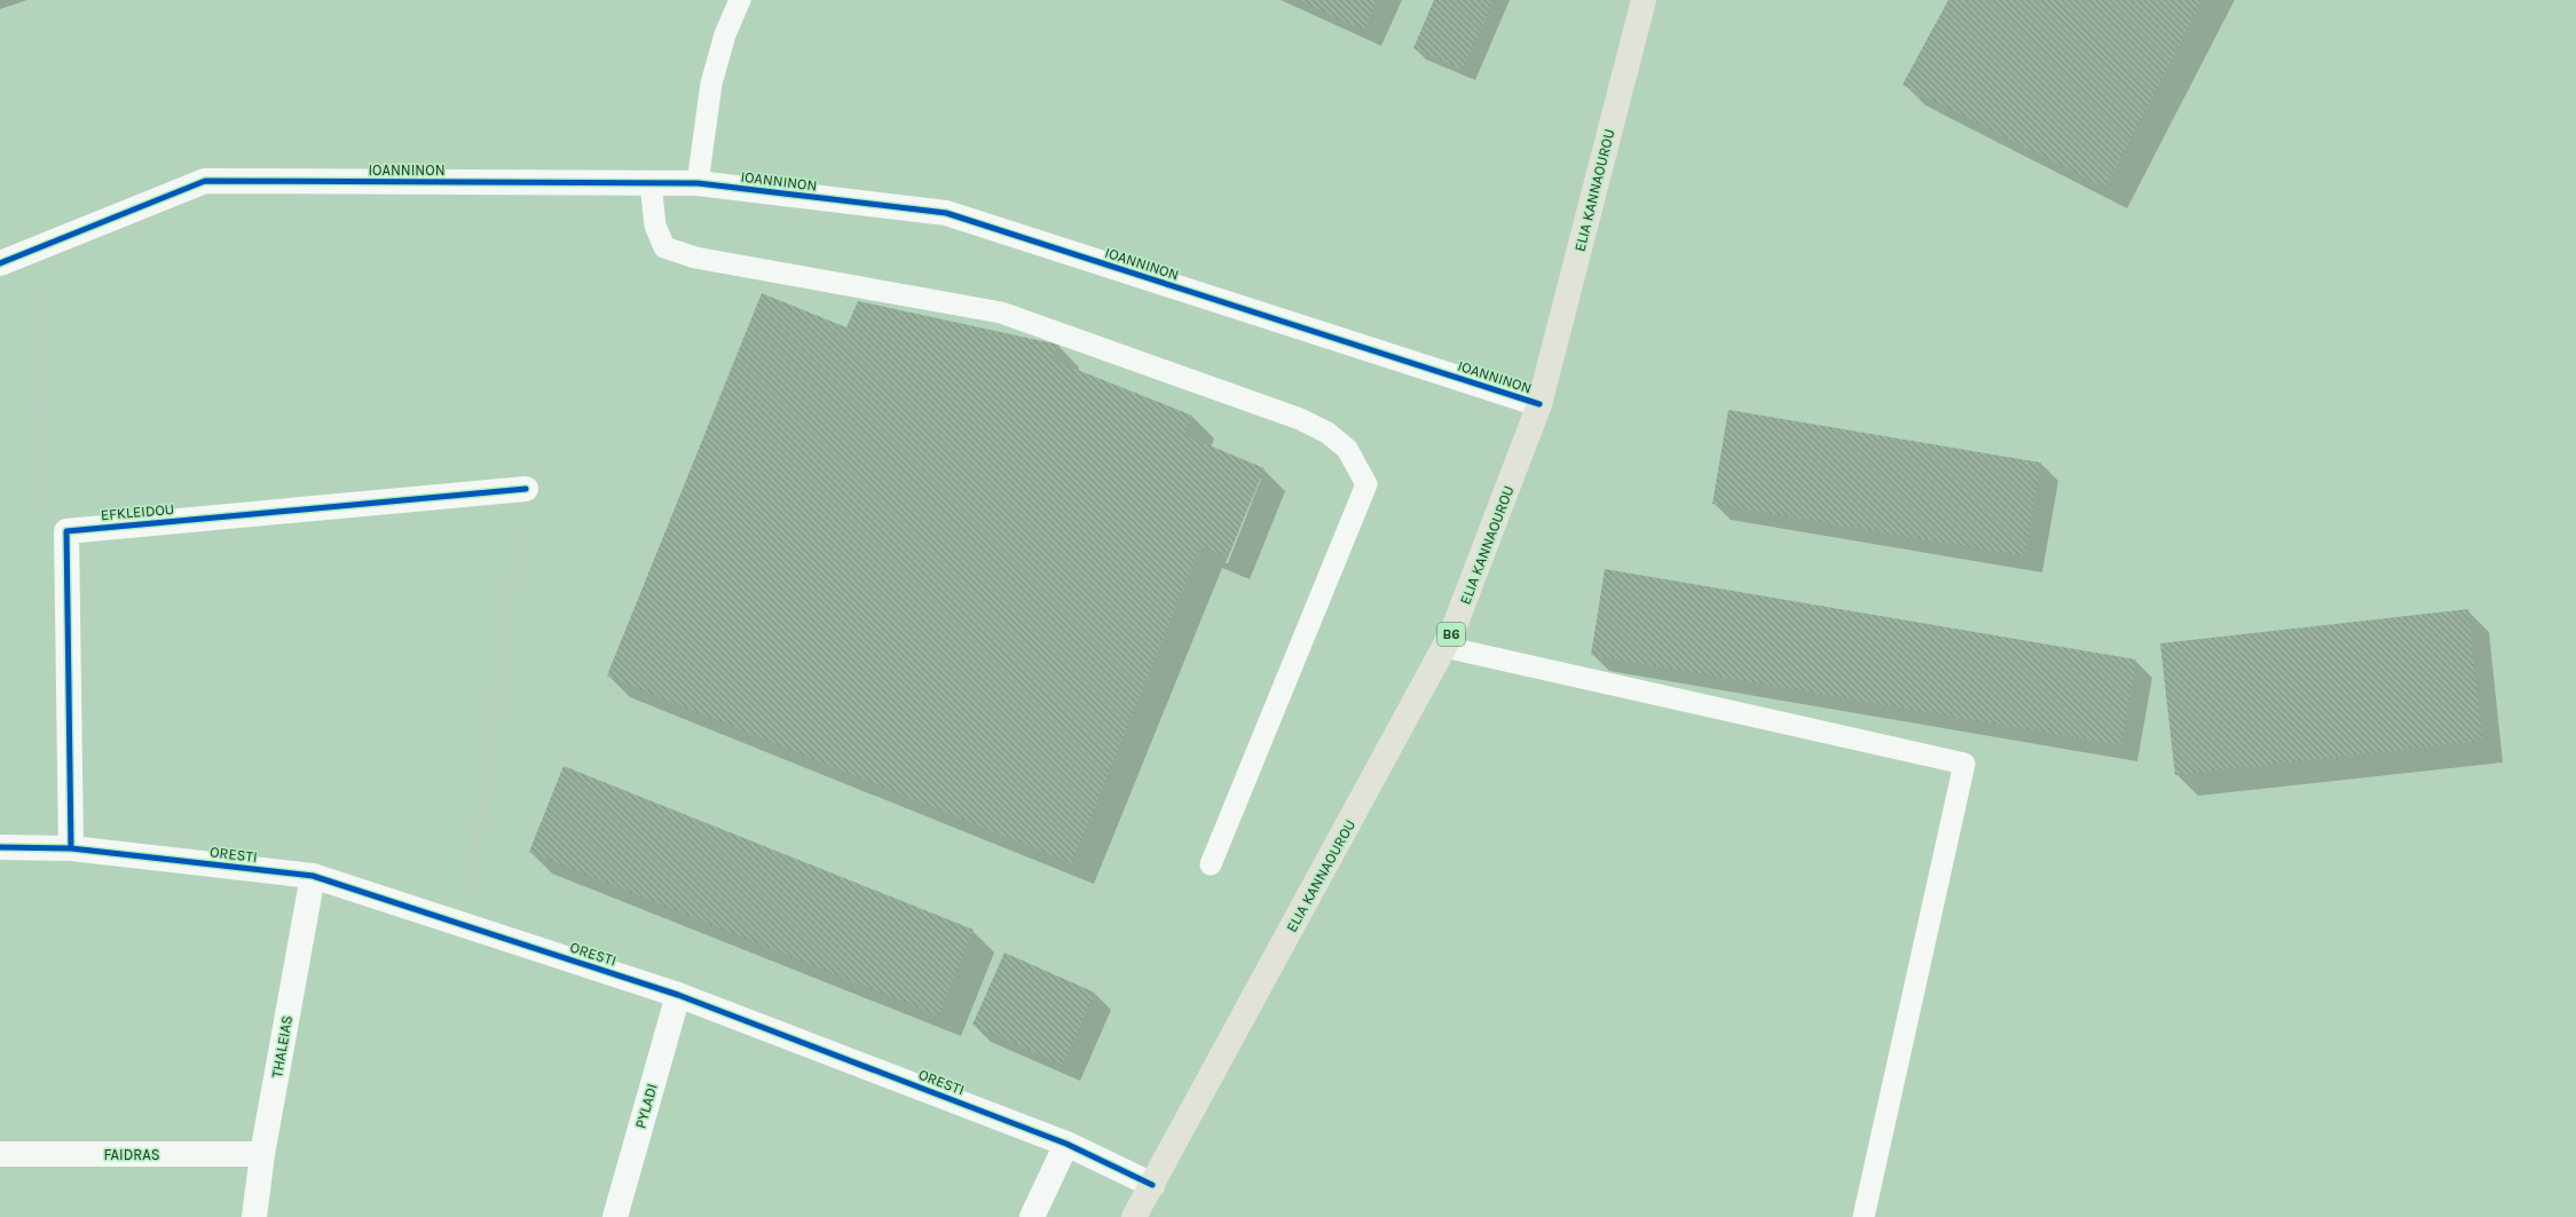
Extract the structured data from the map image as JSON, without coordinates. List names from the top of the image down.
{
  "streets": {
    "main road": ["ELIA KANNAOUROU", "B6"],
    "street": [
      "IOANNINON",
      "EFKLEIDOU",
      "ORESTI",
      "THALEIAS",
      "PYLADI",
      "FAIDRAS"
    ]
  },
  "crossings": [
    ["IOANNINON", "ELIA KANNAOUROU"],
    ["ELIA KANNAOUROU", "ORESTI"],
    ["ORESTI", "THALEIAS"],
    ["ORESTI", "PYLADI"],
    ["THALEIAS", "FAIDRAS"]
  ]
}
